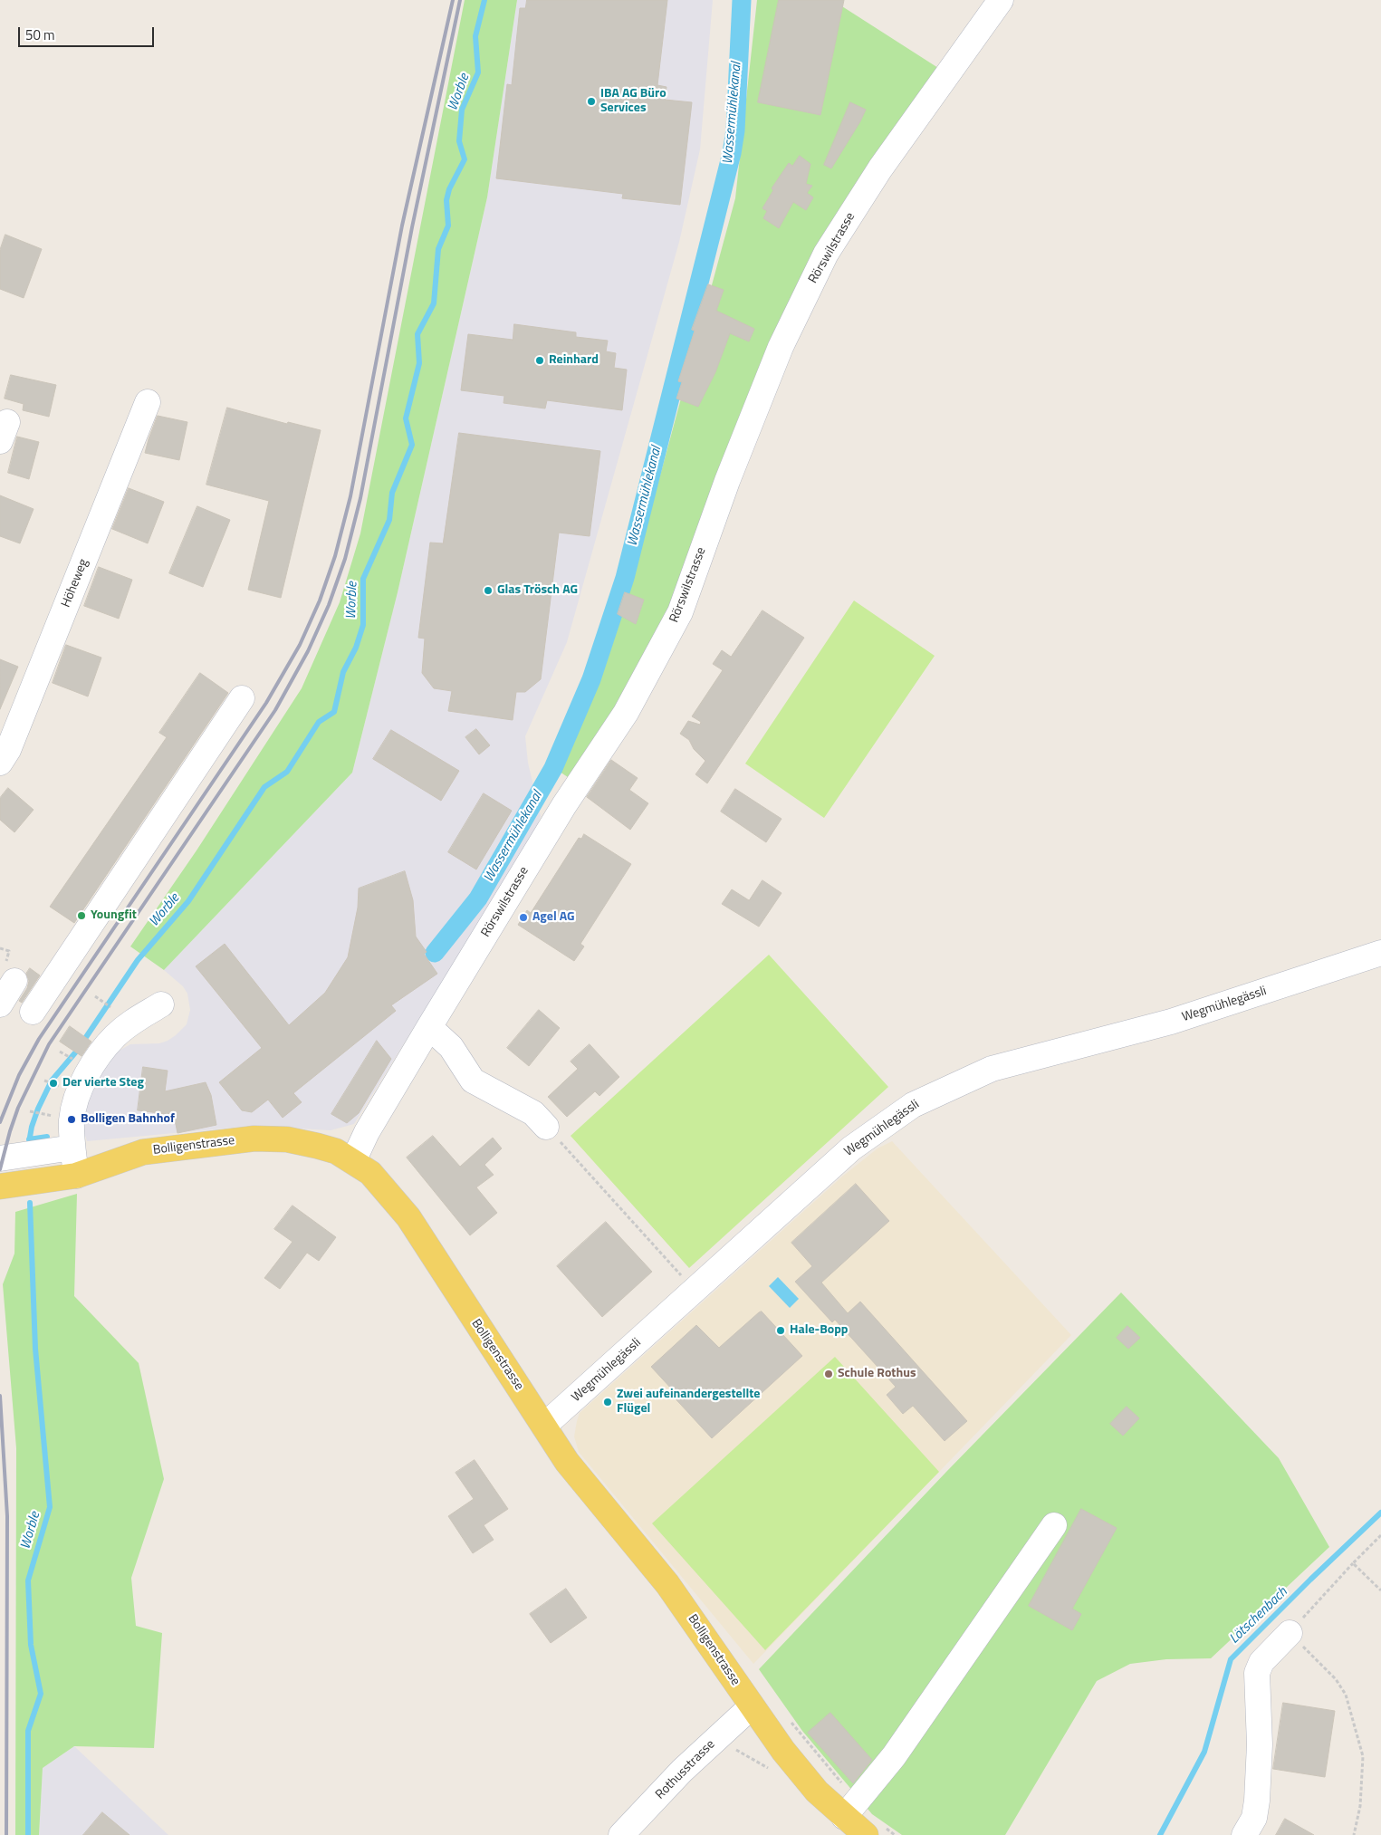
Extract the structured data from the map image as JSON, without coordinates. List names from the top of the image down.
{
  "streets": {
    "main road": ["Bolligenstrasse"],
    "street": [
      "Rörswilstrasse",
      "Höheweg",
      "Wegmühlegässli",
      "Rothusstrasse"
    ]
  },
  "crossings": [
    ["Rörswilstrasse", "Bolligenstrasse"],
    ["Wegmühlegässli", "Bolligenstrasse"],
    ["Bolligenstrasse", "Rothusstrasse"]
  ],
  "water": ["Worble", "Wassermühlekanal", "Lötschenbach"],
  "places": [
    "IBA AG Büro Services",
    "Reinhard",
    "Glas Trösch AG",
    "Youngfit",
    "Agel AG",
    "Der vierte Steg",
    "Bolligen Bahnhof",
    "Hale-Bopp",
    "Schule Rothus",
    "Zwei aufeinandergestellte Flügel"
  ],
  "scale_bar": "50 m"
}
